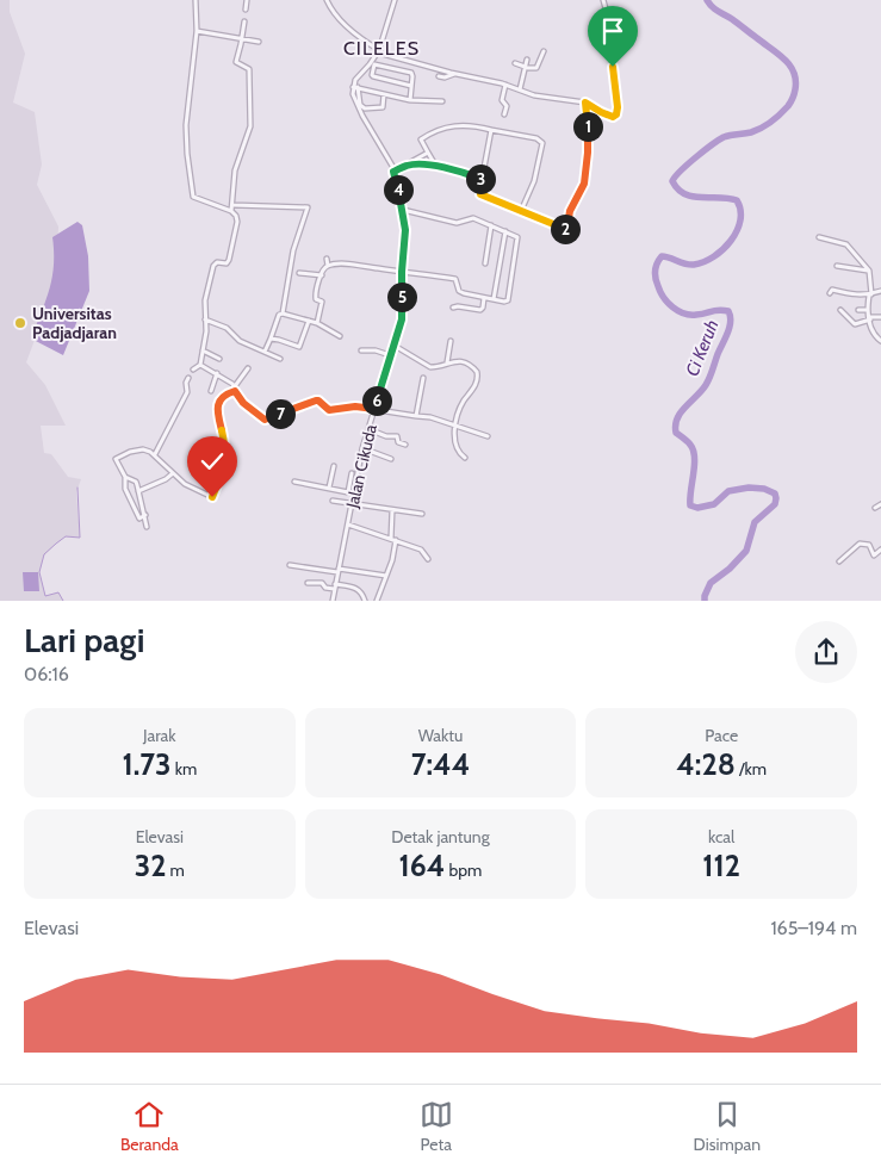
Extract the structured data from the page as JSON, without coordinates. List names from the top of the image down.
{
  "streets": {
    "street": ["Jalan Cikuda"]
  },
  "districts": ["CILELES"],
  "water": ["Ci Keruh"],
  "places": ["Universitas Padjadjaran"],
  "page": {
    "pins": [
      "1",
      "3",
      "4",
      "2",
      "5",
      "6",
      "7"
    ],
    "heading": ["Lari pagi", "06:16"],
    "stats": [
      ["Jarak", "1.73 km"],
      ["Waktu", "7:44"],
      ["Pace", "4:28 /km"],
      ["Elevasi", "32 m"],
      ["Detak jantung", "164 bpm"],
      ["kcal", "112"]
    ],
    "chart": ["Elevasi", "165–194 m"],
    "tabs": ["Beranda", "Peta", "Disimpan"]
  }
}
